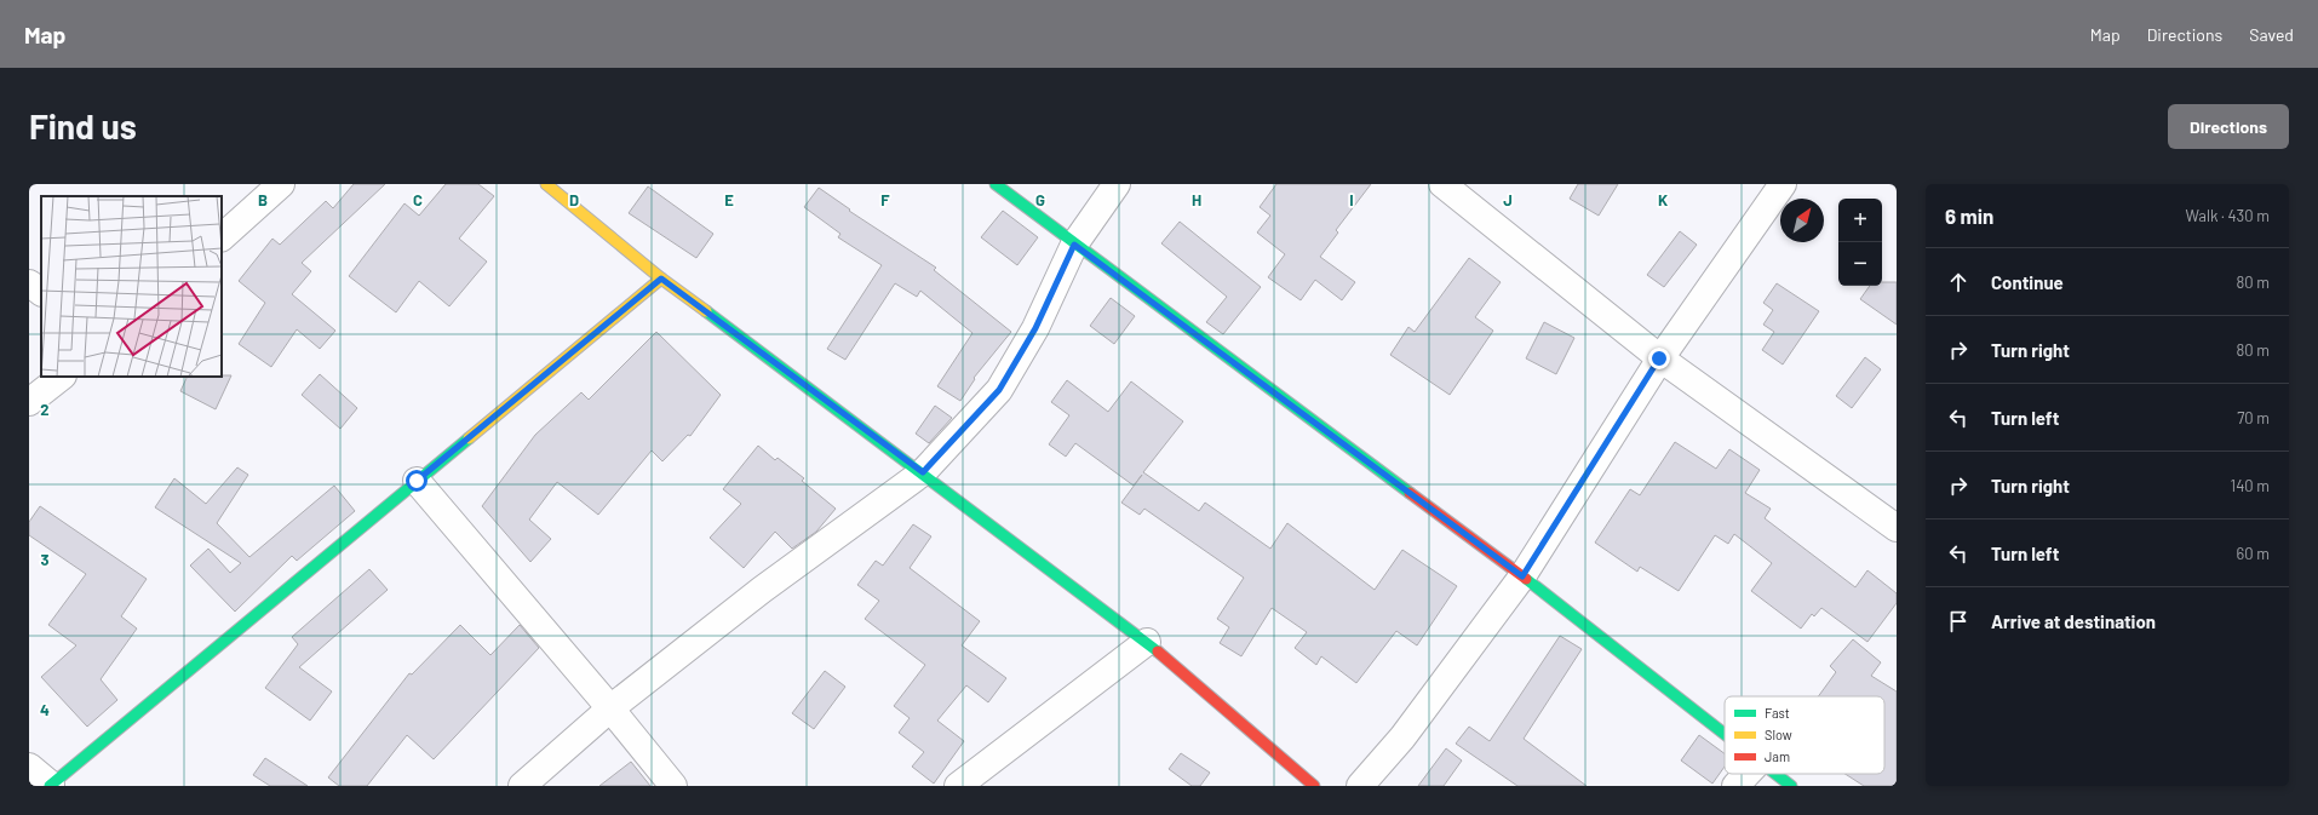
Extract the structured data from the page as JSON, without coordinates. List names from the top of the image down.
{
  "legend": ["Fast", "Slow", "Jam"],
  "north": "top right",
  "page": {
    "header": "Map",
    "nav": ["Map", "Directions", "Saved"],
    "buttons": "Directions",
    "title": "Find us",
    "heading": ["6 min", "Walk · 430 m"],
    "map_buttons": ["+", "−"],
    "list": [
      ["Continue", "80 m"],
      ["Turn right", "80 m"],
      ["Turn left", "70 m"],
      ["Turn right", "140 m"],
      ["Turn left", "60 m"],
      "Arrive at destination"
    ]
  },
  "grid": {
    "columns": [
      "B",
      "C",
      "D",
      "E",
      "F",
      "G",
      "H",
      "I",
      "J",
      "K"
    ],
    "rows": ["2", "3", "4"]
  }
}
